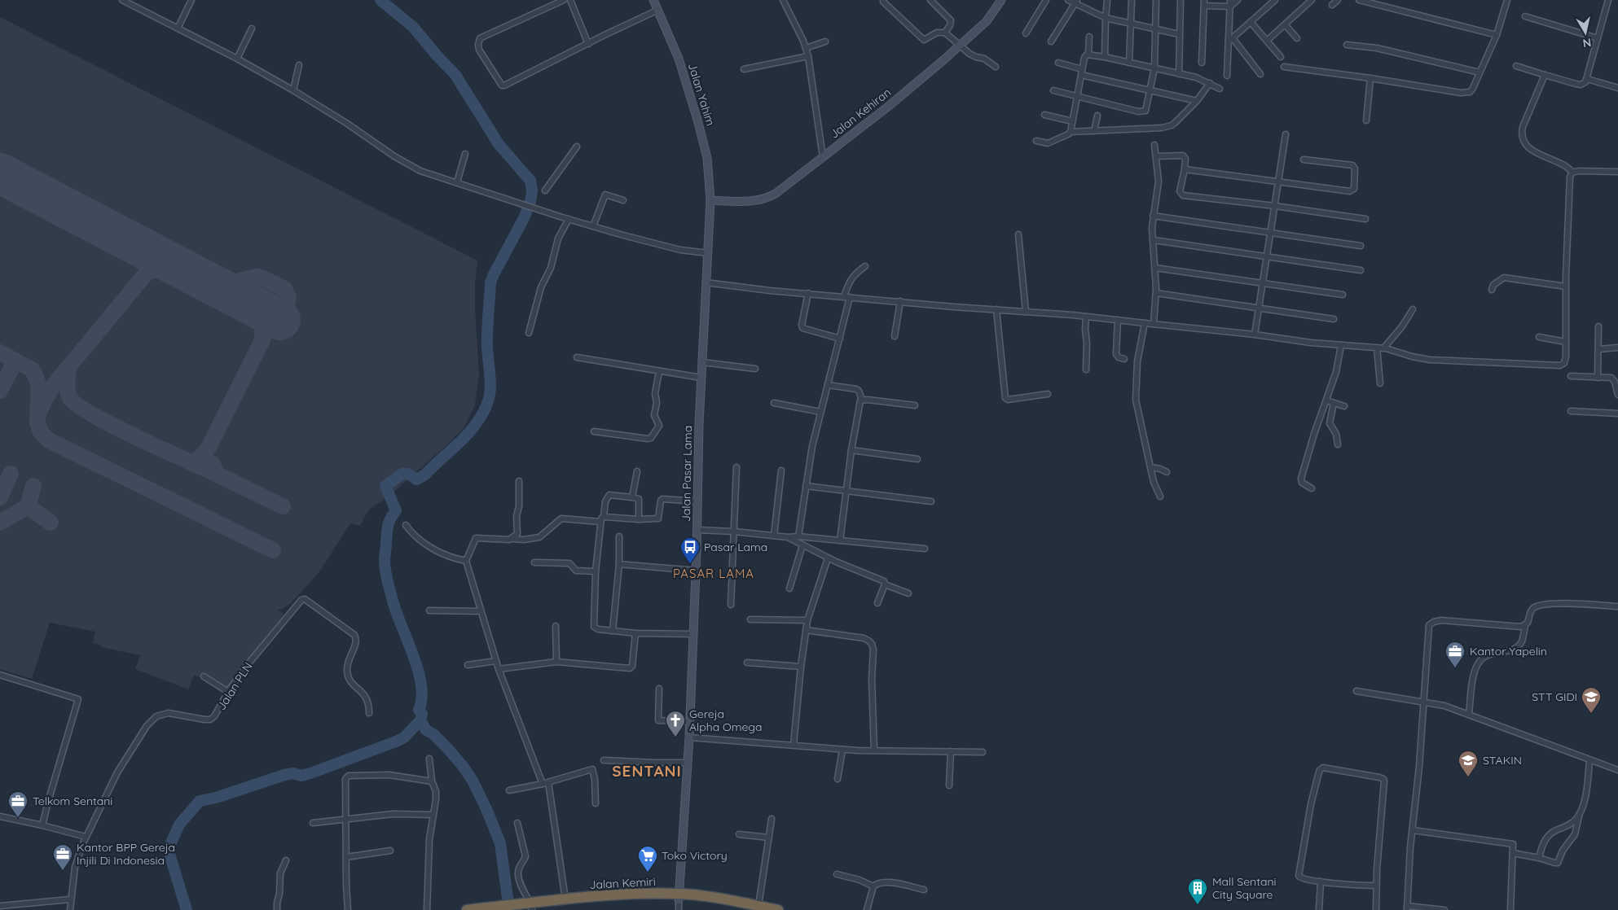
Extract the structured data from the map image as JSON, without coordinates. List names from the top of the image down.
{
  "streets": {
    "highway": ["Jalan Kemiri"],
    "street": [
      "Jalan Yahim",
      "Jalan Kehiran",
      "Jalan Pasar Lama",
      "Jalan PLN"
    ]
  },
  "crossings": [
    ["Jalan Yahim", "Jalan Kehiran"],
    ["Jalan Yahim", "Jalan Pasar Lama"],
    ["Jalan Kehiran", "Jalan Pasar Lama"],
    ["Jalan Pasar Lama", "Jalan Kemiri"]
  ],
  "districts": ["PASAR LAMA", "SENTANI"],
  "places": {
    "bus stop": ["Pasar Lama"],
    "office": ["Kantor Yapelin", "Telkom Sentani", "Kantor BPP Gereja Injili Di Indonesia"],
    "school or university": ["STT GIDI", "STAKIN"],
    "church": ["Gereja Alpha Omega"],
    "supermarket": ["Toko Victory"],
    "building": ["Mall Sentani City Square"]
  },
  "north": "bottom"
}
